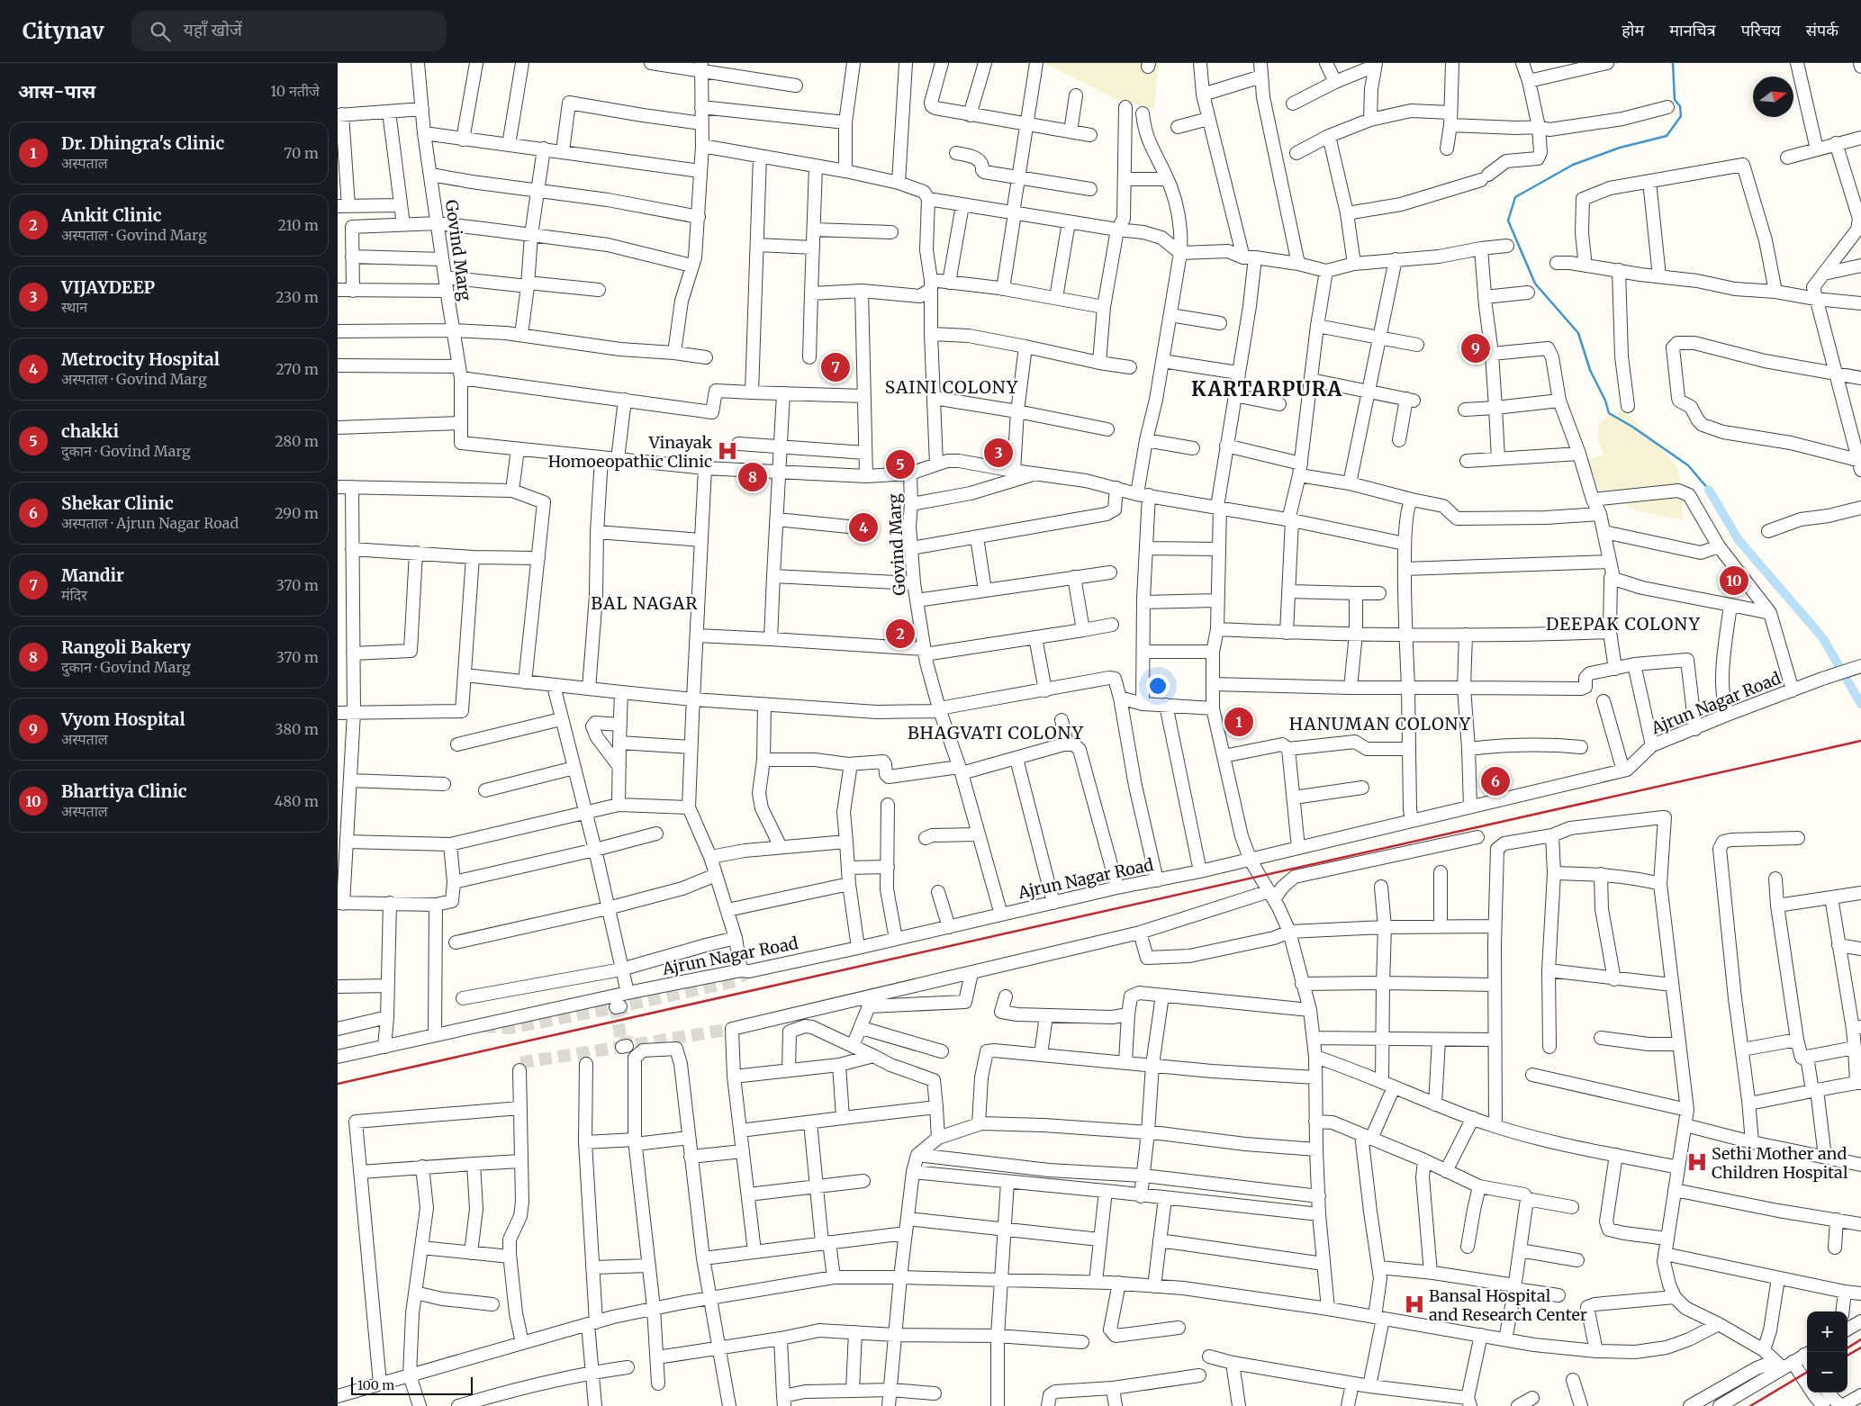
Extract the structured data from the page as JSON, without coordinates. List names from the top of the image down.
{
  "streets": {
    "street": ["Govind Marg", "Ajrun Nagar Road"]
  },
  "crossings": [
    ["Govind Marg", "Ajrun Nagar Road"]
  ],
  "districts": [
    "SAINI COLONY",
    "KARTARPURA",
    "BAL NAGAR",
    "DEEPAK COLONY",
    "HANUMAN COLONY",
    "BHAGVATI COLONY"
  ],
  "places": {
    "hospital": ["Vinayak Homoeopathic Clinic", "Sethi Mother and Children Hospital", "Bansal Hospital and Research Center"]
  },
  "scale_bar": "100 m",
  "north": "right",
  "page": {
    "header": "Citynav",
    "search": "यहाँ खोजें",
    "nav": [
      "होम",
      "मानचित्र",
      "परिचय",
      "संपर्क"
    ],
    "heading": ["आस-पास", "10 नतीजे"],
    "list": [
      {
        "mark": "1",
        "name": "Dr. Dhingra's Clinic",
        "note": "अस्पताल",
        "value": "70 m"
      },
      {
        "mark": "2",
        "name": "Ankit Clinic",
        "note": "अस्पताल · Govind Marg",
        "value": "210 m"
      },
      {
        "mark": "3",
        "name": "VIJAYDEEP",
        "note": "स्थान",
        "value": "230 m"
      },
      {
        "mark": "4",
        "name": "Metrocity Hospital",
        "note": "अस्पताल · Govind Marg",
        "value": "270 m"
      },
      {
        "mark": "5",
        "name": "chakki",
        "note": "दुकान · Govind Marg",
        "value": "280 m"
      },
      {
        "mark": "6",
        "name": "Shekar Clinic",
        "note": "अस्पताल · Ajrun Nagar Road",
        "value": "290 m"
      },
      {
        "mark": "7",
        "name": "Mandir",
        "note": "मंदिर",
        "value": "370 m"
      },
      {
        "mark": "8",
        "name": "Rangoli Bakery",
        "note": "दुकान · Govind Marg",
        "value": "370 m"
      },
      {
        "mark": "9",
        "name": "Vyom Hospital",
        "note": "अस्पताल",
        "value": "380 m"
      },
      {
        "mark": "10",
        "name": "Bhartiya Clinic",
        "note": "अस्पताल",
        "value": "480 m"
      }
    ],
    "pins": [
      "9",
      "7",
      "3",
      "5",
      "8",
      "4",
      "10",
      "2",
      "1",
      "6"
    ],
    "map_buttons": ["+", "−"],
    "scale": "100 m"
  }
}
